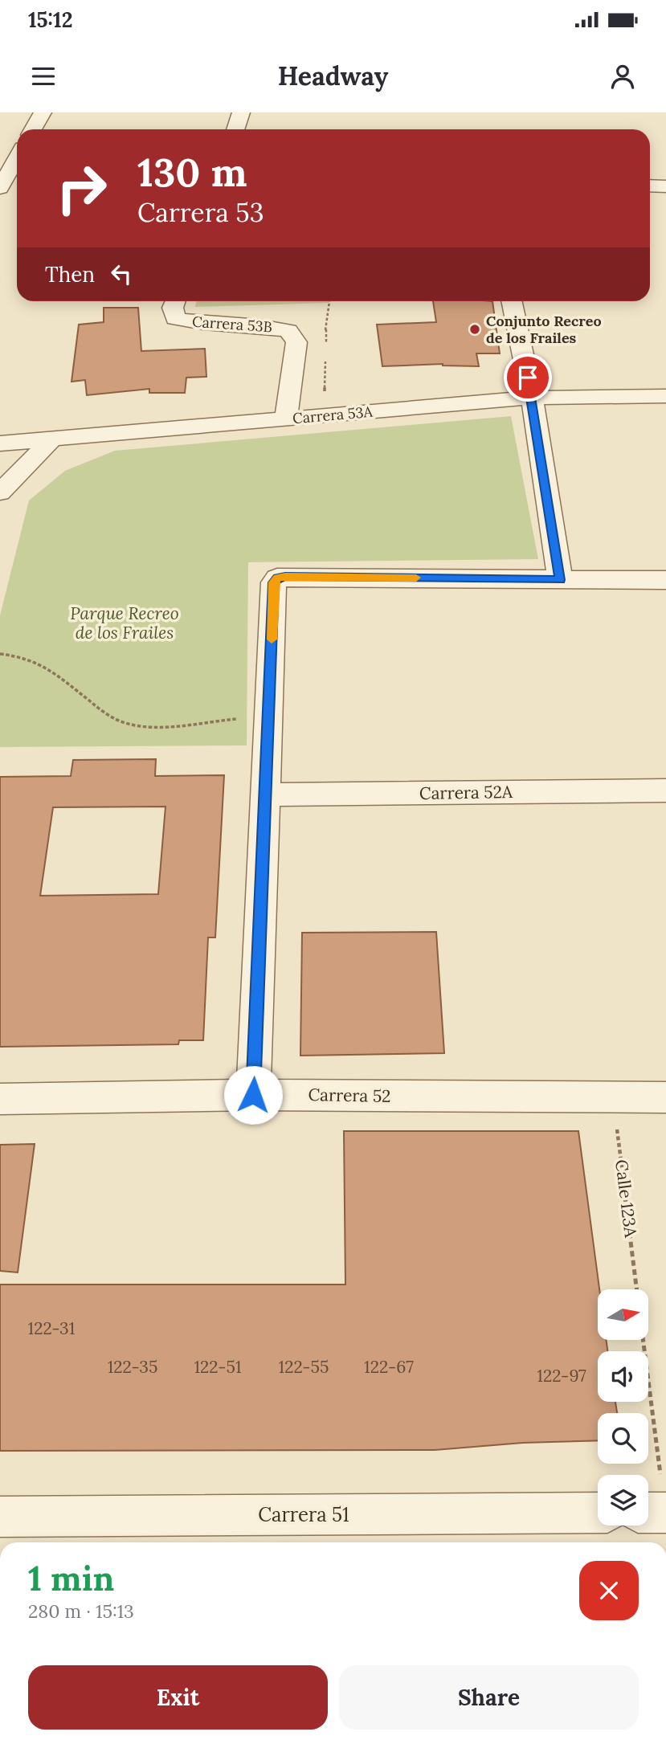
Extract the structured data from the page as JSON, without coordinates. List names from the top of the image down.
{
  "streets": {
    "street": [
      "Carrera 53B",
      "Carrera 53A",
      "Carrera 52A",
      "Carrera 52",
      "Carrera 51"
    ],
    "path": ["Calle 123A"]
  },
  "crossings": [
    ["Carrera 53B", "Carrera 53A"],
    ["Carrera 52", "Calle 123A"]
  ],
  "parks": ["Parque Recreo de los Frailes"],
  "places": ["Conjunto Recreo de los Frailes"],
  "house_numbers": [
    "122-31",
    "122-35",
    "122-51",
    "122-55",
    "122-67",
    "122-97"
  ],
  "north": "right",
  "page": {
    "status": "15:12",
    "header": "Headway",
    "turn": ["130 m", "Carrera 53"],
    "then": "Then",
    "heading": ["1 min", "280 m · 15:13"],
    "buttons": ["Exit", "Share"]
  }
}
